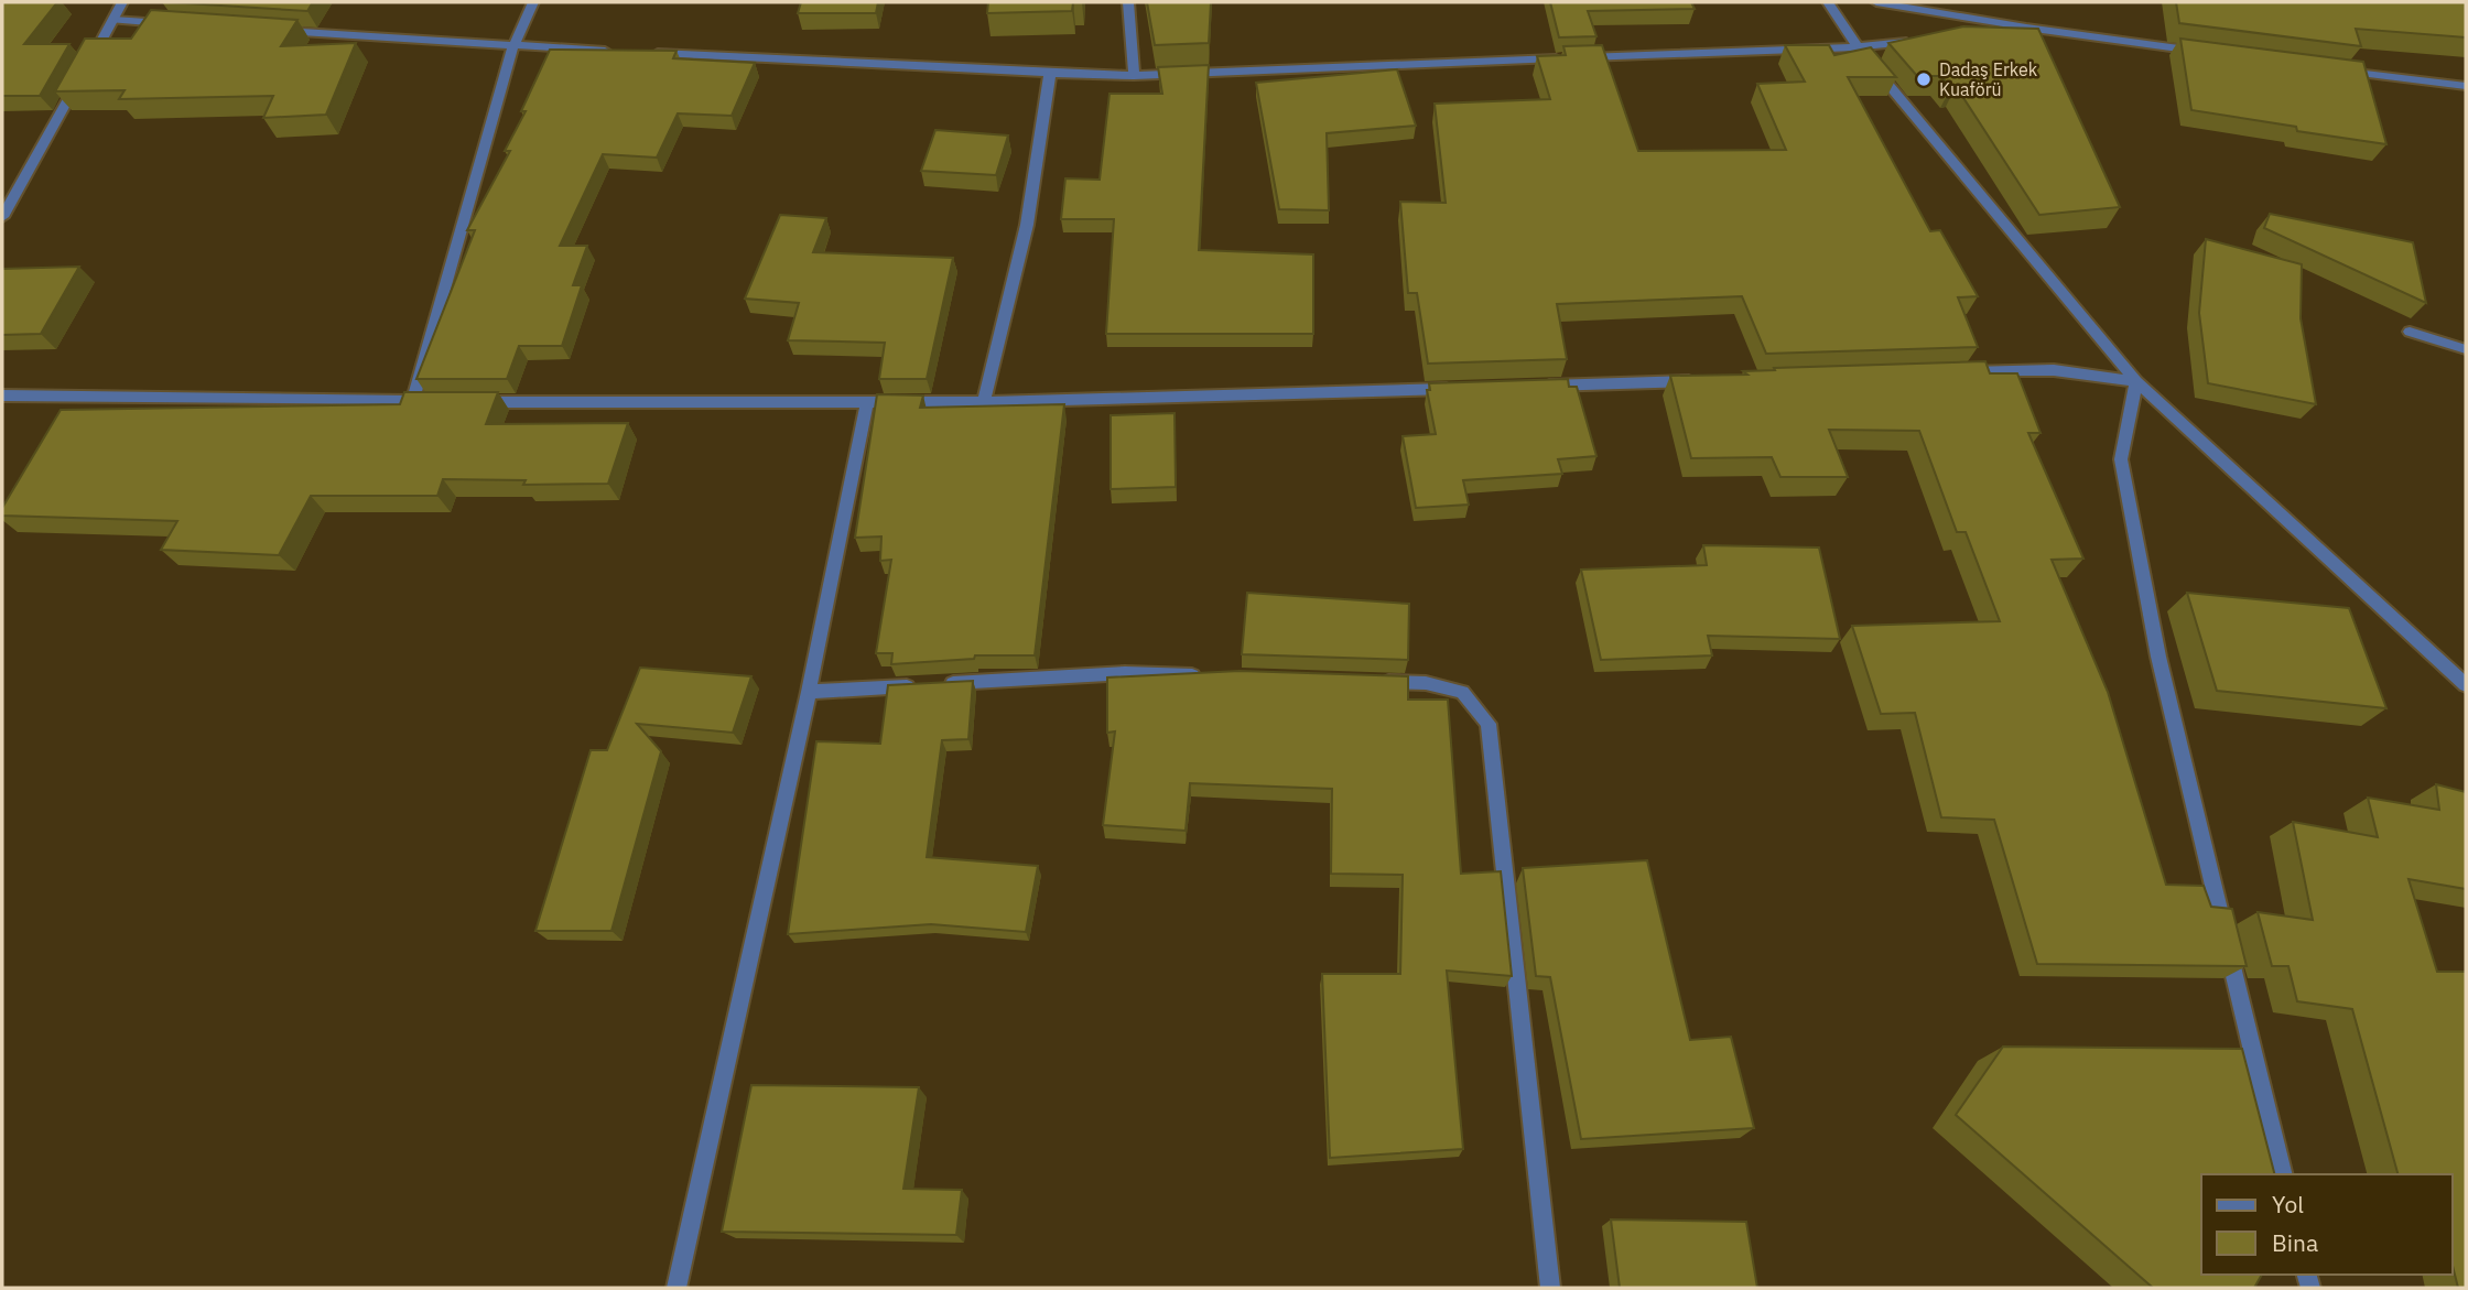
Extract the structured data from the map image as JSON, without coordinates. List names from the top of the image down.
{
  "places": ["Dadaş Erkek Kuaförü"],
  "legend": ["Yol", "Bina"]
}
